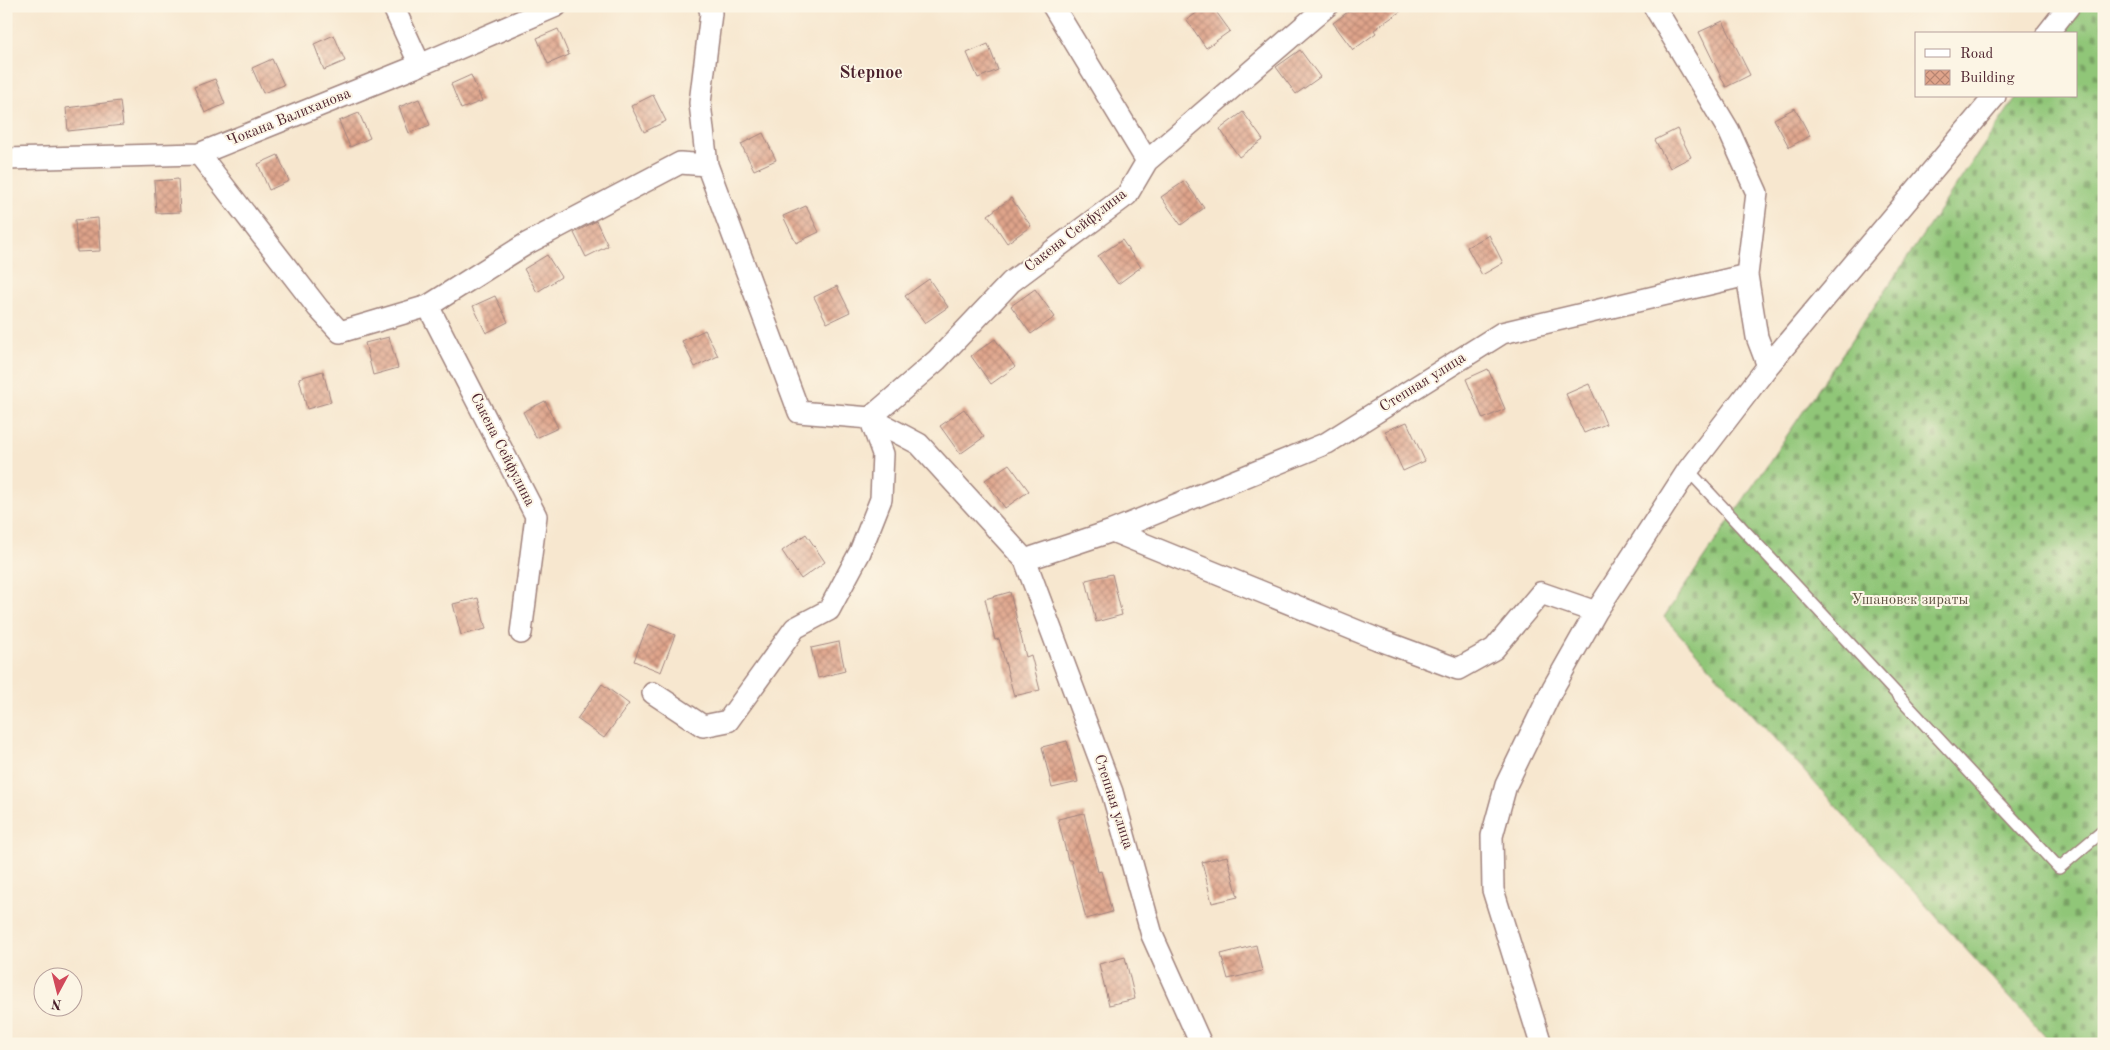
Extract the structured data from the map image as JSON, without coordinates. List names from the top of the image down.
{
  "streets": {
    "street": ["Чокана Валиханова", "Сакена Сейфулина", "Степная улица"]
  },
  "crossings": [
    ["Сакена Сейфулина", "Степная улица"]
  ],
  "districts": ["Stepnoe"],
  "parks": ["Ушановск зираты"],
  "legend": ["Road", "Building"],
  "north": "bottom"
}
